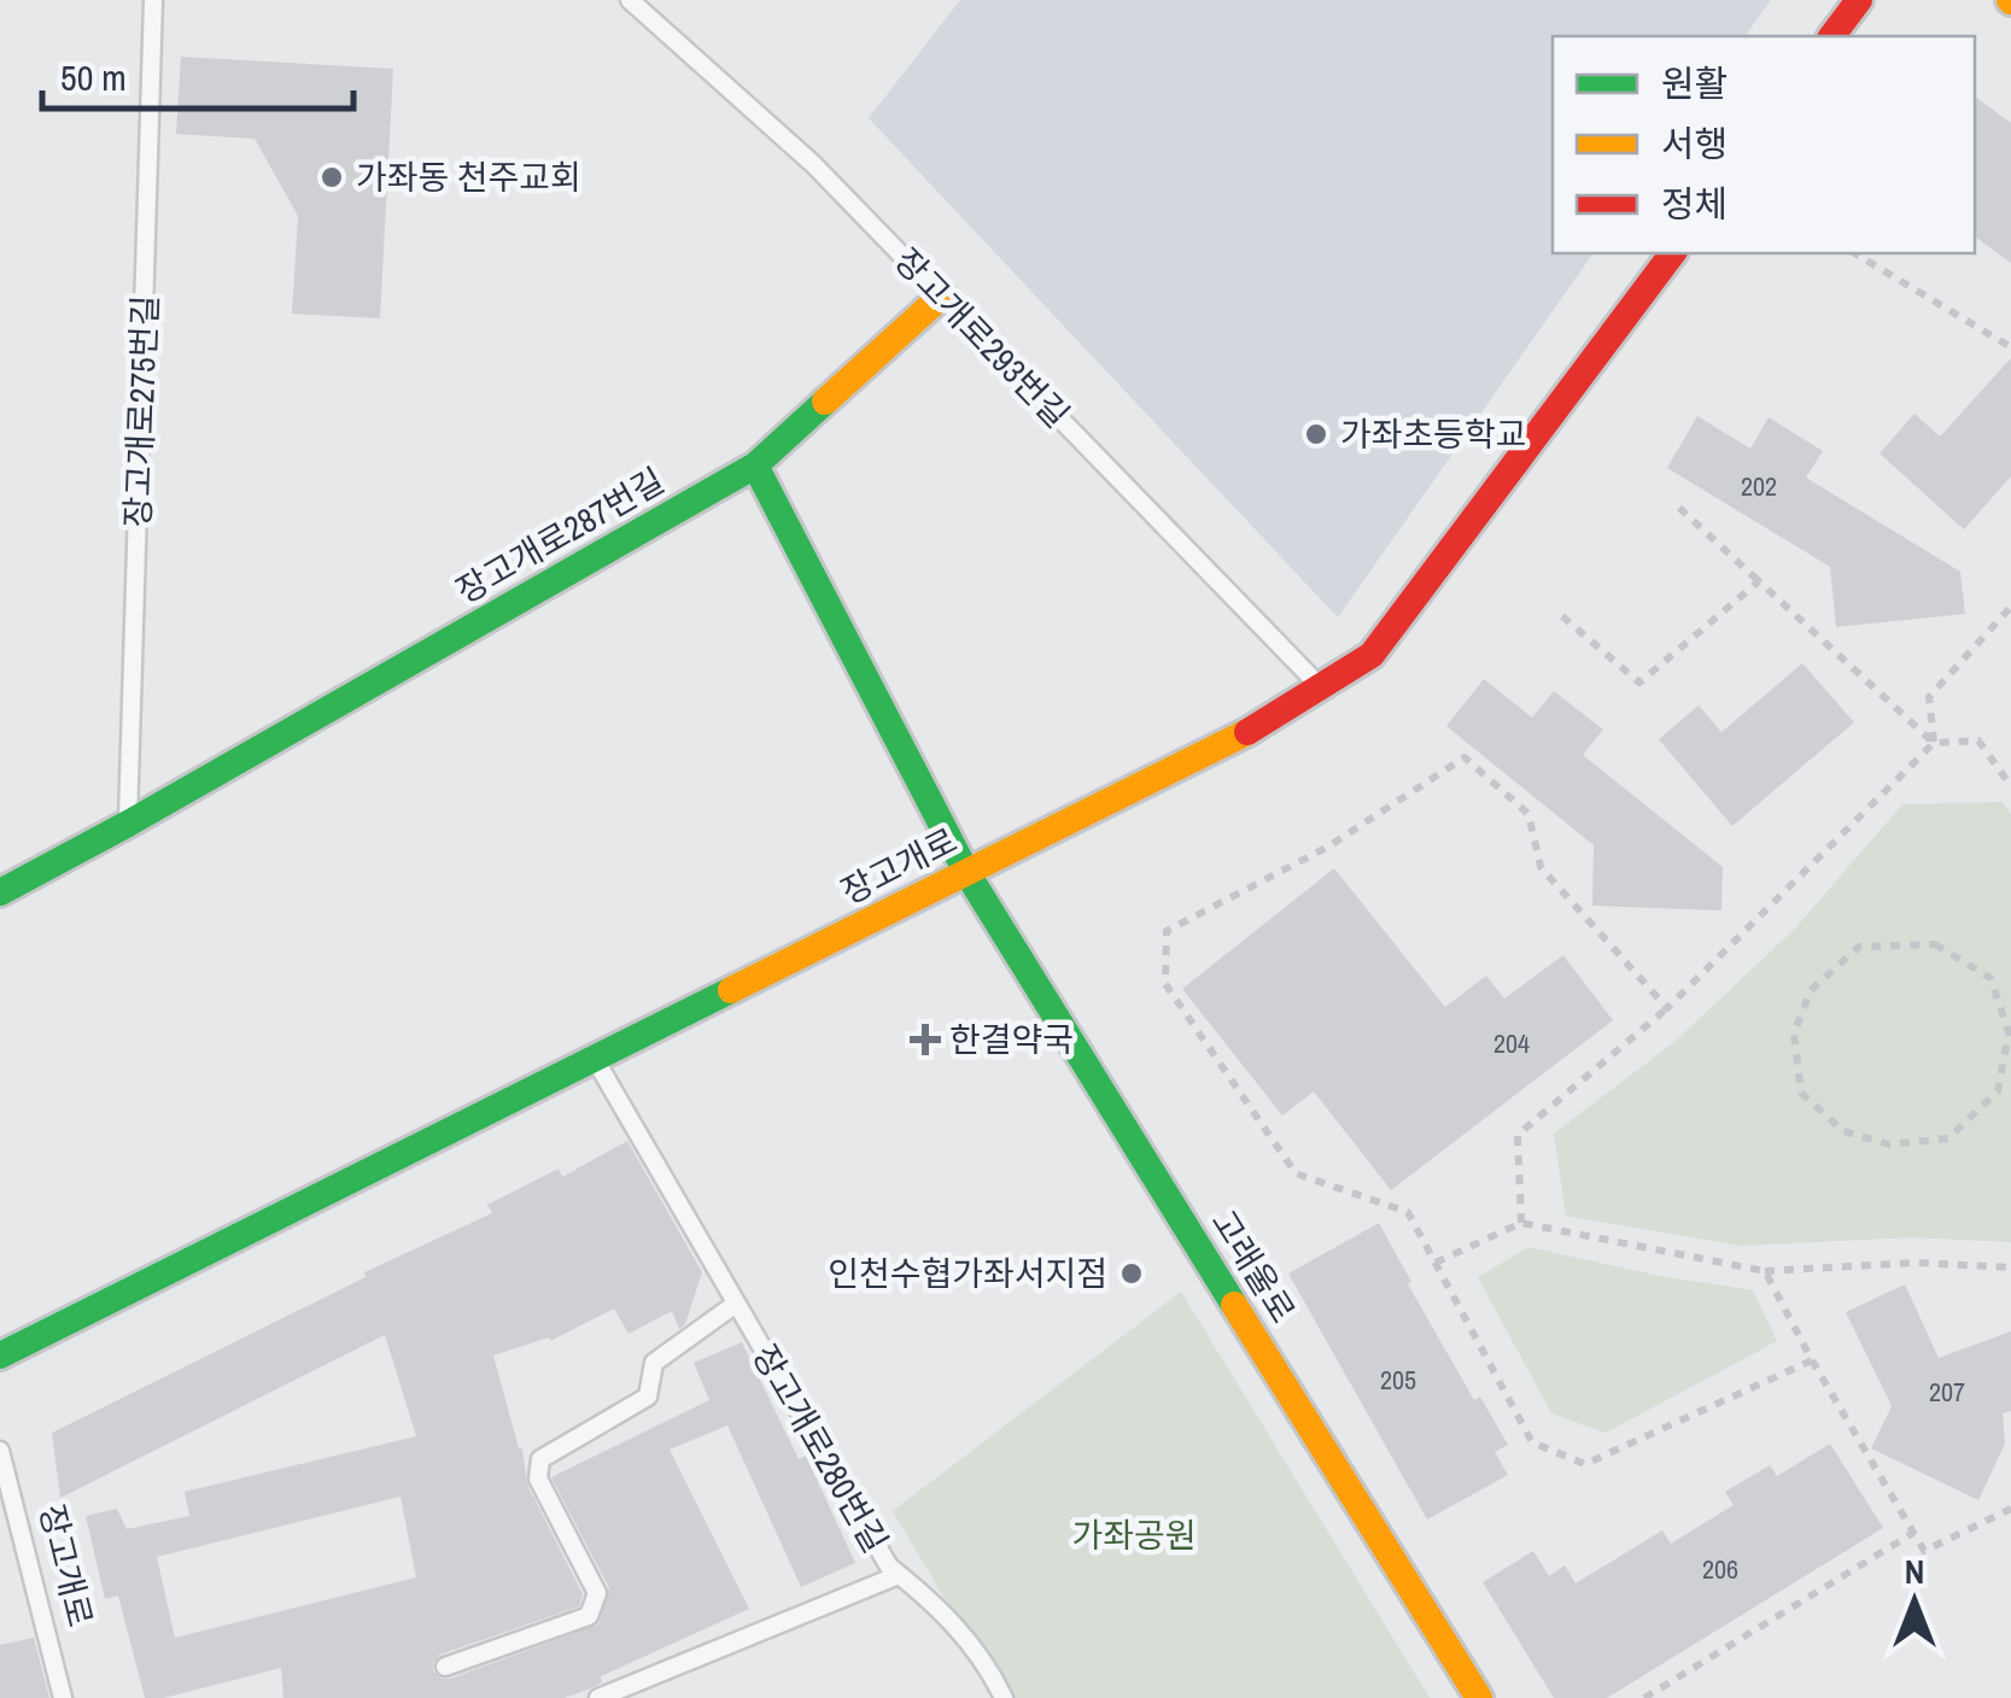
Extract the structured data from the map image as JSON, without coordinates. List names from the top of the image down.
{
  "streets": {
    "street": ["장고개로287번길", "장고개로", "고래울로"],
    "lane": ["장고개로293번길", "장고개로275번길", "장고개로280번길"]
  },
  "crossings": [
    ["장고개로293번길", "장고개로287번길"],
    ["장고개로293번길", "장고개로"],
    ["장고개로275번길", "장고개로287번길"],
    ["장고개로", "고래울로"],
    ["장고개로", "장고개로280번길"]
  ],
  "parks": ["가좌공원"],
  "places": {
    "other": ["가좌동 천주교회", "가좌초등학교", "인천수협가좌서지점"],
    "health": ["한결약국"]
  },
  "house_numbers": [
    "202",
    "204",
    "205",
    "207",
    "206"
  ],
  "legend": ["원활", "서행", "정체"],
  "scale_bar": "50 m",
  "north": "top"
}
